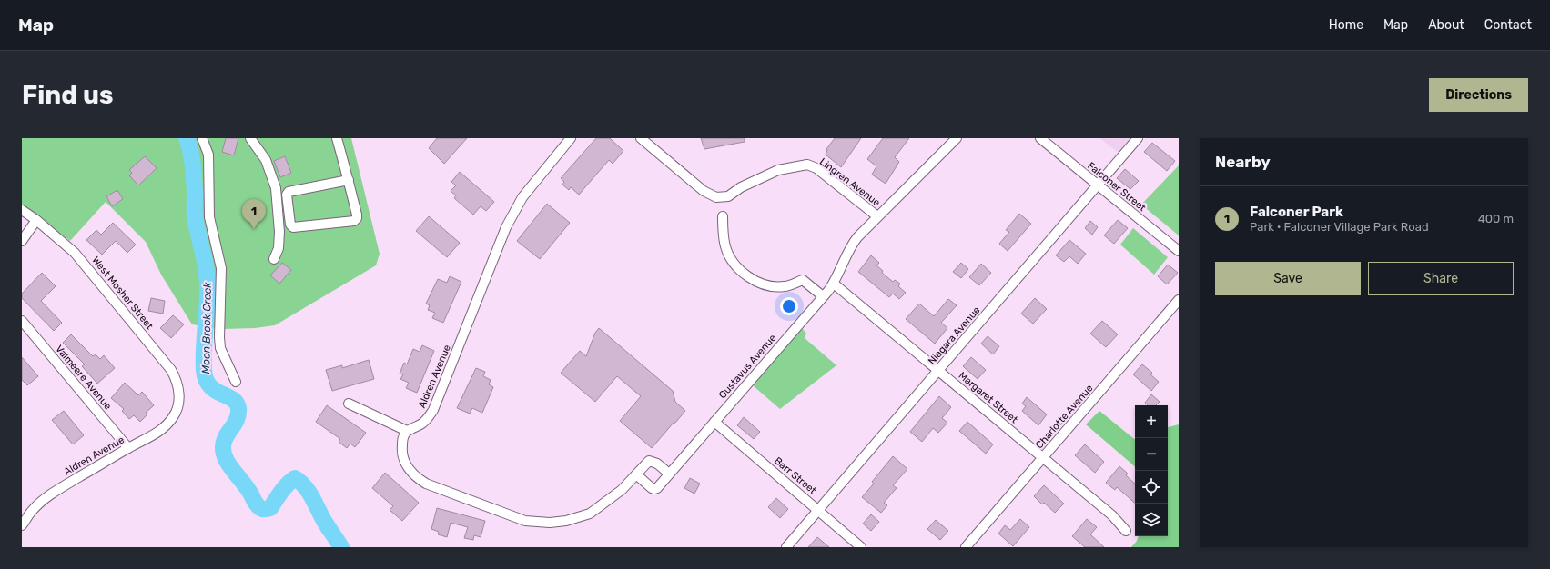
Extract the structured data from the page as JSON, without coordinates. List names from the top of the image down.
{
  "streets": {
    "street": [
      "Lingren Avenue",
      "Falconer Street",
      "West Mosher Street",
      "Niagara Avenue",
      "Gustavus Avenue",
      "Aldren Avenue",
      "Valmeere Avenue",
      "Margaret Street",
      "Charlotte Avenue",
      "Barr Street"
    ]
  },
  "crossings": [
    ["Lingren Avenue", "Gustavus Avenue"],
    ["Falconer Street", "Niagara Avenue"],
    ["West Mosher Street", "Aldren Avenue"],
    ["Niagara Avenue", "Margaret Street"],
    ["Niagara Avenue", "Barr Street"],
    ["Gustavus Avenue", "Margaret Street"],
    ["Gustavus Avenue", "Barr Street"],
    ["Aldren Avenue", "Valmeere Avenue"],
    ["Margaret Street", "Charlotte Avenue"]
  ],
  "water": ["Moon Brook Creek"],
  "page": {
    "header": "Map",
    "nav": [
      "Home",
      "Map",
      "About",
      "Contact"
    ],
    "buttons": [
      "Directions",
      ["Save", "Share"]
    ],
    "title": "Find us",
    "heading": "Nearby",
    "list": [
      {
        "mark": "1",
        "name": "Falconer Park",
        "note": "Park · Falconer Village Park Road",
        "value": "400 m"
      }
    ],
    "pins": "1",
    "map_buttons": ["+", "−"]
  }
}
